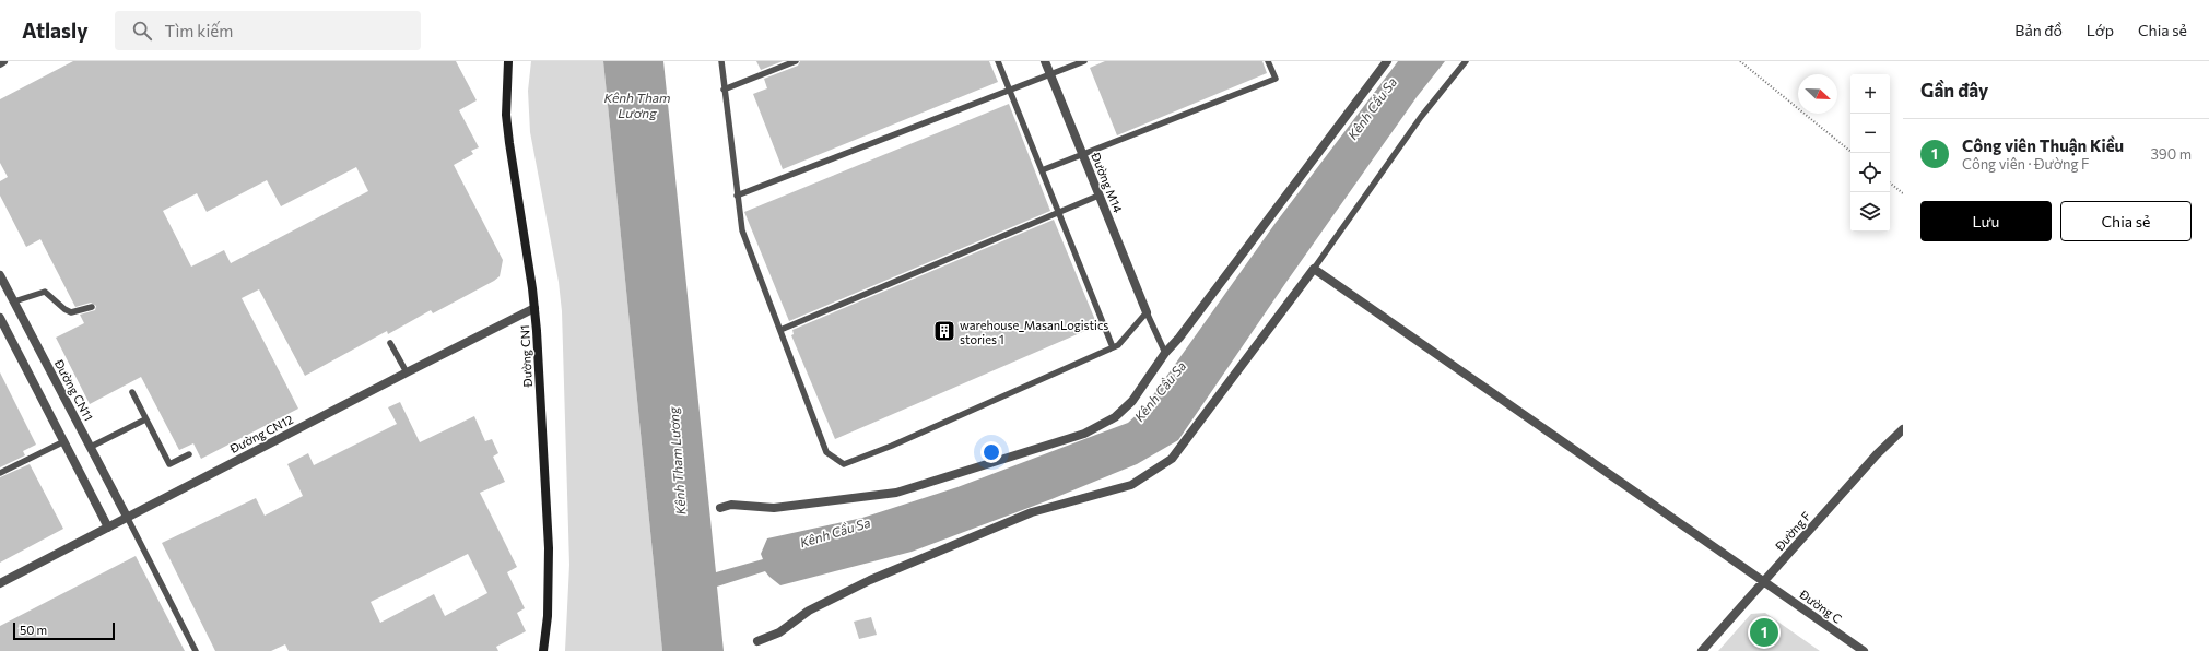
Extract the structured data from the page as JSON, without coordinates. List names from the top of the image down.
{
  "streets": {
    "street": [
      "Đường M14",
      "Đường CN1",
      "Đường CN11",
      "Đường CN12",
      "Đường F",
      "Đường C"
    ]
  },
  "crossings": [
    ["Đường CN1", "Đường CN12"],
    ["Đường CN11", "Đường CN12"],
    ["Đường F", "Đường C"]
  ],
  "water": ["Kênh Tham Lương", "Kênh Cầu Sa"],
  "places": {
    "building": ["warehouse_MasanLogistics stories 1"]
  },
  "scale_bar": "50 m",
  "north": "bottom right",
  "page": {
    "header": "Atlasly",
    "search": "Tìm kiếm",
    "nav": ["Bản đồ", "Lớp", "Chia sẻ"],
    "heading": "Gần đây",
    "map_buttons": ["+", "−"],
    "list": [
      {
        "mark": "1",
        "name": "Công viên Thuận Kiều",
        "note": "Công viên · Đường F",
        "value": "390 m"
      }
    ],
    "buttons": ["Lưu", "Chia sẻ"],
    "pins": "1",
    "scale": "50 m"
  }
}
